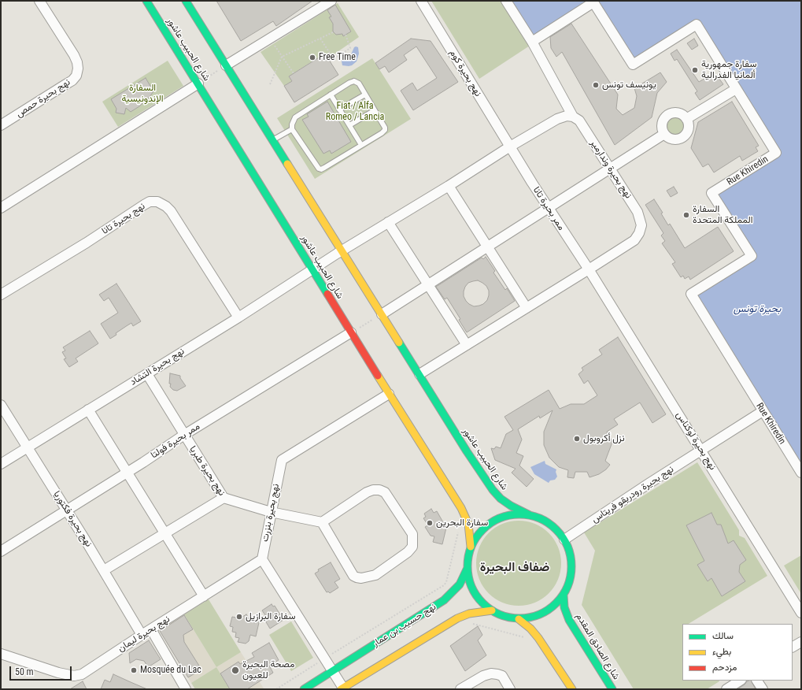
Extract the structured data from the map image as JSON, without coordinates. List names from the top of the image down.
{
  "streets": {
    "main road": ["شارع الحبيب عاشور", "نهج حسيب بن عمار", "شارع الصادق المقدم"],
    "street": [
      "نهج بحيرة كوم",
      "نهج بحيرة حمص",
      "نهج بحيرة وندارمير",
      "Rue Khiredin",
      "ممر بحيرة تانا",
      "نهج بحيرة تانا",
      "نهج بحيرة التشاد",
      "ممر بحيرة فولتا",
      "نهج بحيرة لوكناس",
      "نهج بحيرة طبريا",
      "نهج بحيرة رودريقو فريتاس",
      "نهج بحيرة بنزرت",
      "نهج بحيرة فكتوريا",
      "نهج بحيرة ليمان"
    ]
  },
  "crossings": [
    ["شارع الحبيب عاشور", "نهج بحيرة وندارمير"],
    ["شارع الحبيب عاشور", "نهج بحيرة التشاد"],
    ["شارع الحبيب عاشور", "ممر بحيرة فولتا"],
    ["شارع الحبيب عاشور", "نهج بحيرة رودريقو فريتاس"],
    ["شارع الحبيب عاشور", "نهج بحيرة بنزرت"],
    ["شارع الحبيب عاشور", "نهج حسيب بن عمار"],
    ["شارع الحبيب عاشور", "شارع الصادق المقدم"],
    ["نهج بحيرة كوم", "ممر بحيرة تانا"],
    ["نهج بحيرة وندارمير", "Rue Khiredin"],
    ["نهج بحيرة وندارمير", "ممر بحيرة تانا"],
    ["نهج بحيرة وندارمير", "نهج بحيرة لوكناس"],
    ["Rue Khiredin", "نهج بحيرة رودريقو فريتاس"],
    ["ممر بحيرة تانا", "نهج بحيرة لوكناس"],
    ["نهج بحيرة تانا", "نهج بحيرة التشاد"],
    ["نهج بحيرة التشاد", "نهج بحيرة طبريا"],
    ["نهج بحيرة التشاد", "نهج بحيرة فكتوريا"],
    ["ممر بحيرة فولتا", "نهج بحيرة طبريا"],
    ["ممر بحيرة فولتا", "نهج بحيرة فكتوريا"],
    ["نهج بحيرة لوكناس", "نهج بحيرة رودريقو فريتاس"],
    ["نهج بحيرة طبريا", "نهج بحيرة بنزرت"],
    ["نهج بحيرة رودريقو فريتاس", "نهج حسيب بن عمار"],
    ["نهج بحيرة رودريقو فريتاس", "شارع الصادق المقدم"],
    ["نهج بحيرة بنزرت", "نهج بحيرة ليمان"],
    ["نهج بحيرة فكتوريا", "نهج بحيرة ليمان"],
    ["نهج حسيب بن عمار", "شارع الصادق المقدم"]
  ],
  "districts": ["ضفاف البحيرة"],
  "water": ["بحيرة تونس"],
  "parks": ["السفارة الإندونيسية", "Fiat / Alfa Romeo / Lancia"],
  "places": [
    "Free Time",
    "سفارة جمهورية ألمانيا الفدرالية",
    "يونيسف تونس",
    "السفارة المملكة المتحدة",
    "نزل أكروبول",
    "سفارة البحرين",
    "سفارة البرازيل",
    "Mosquée du Lac",
    "مصحة البحيرة للعيون"
  ],
  "legend": ["سالك", "بطيء", "مزدحم"],
  "scale_bar": "50 m"
}
